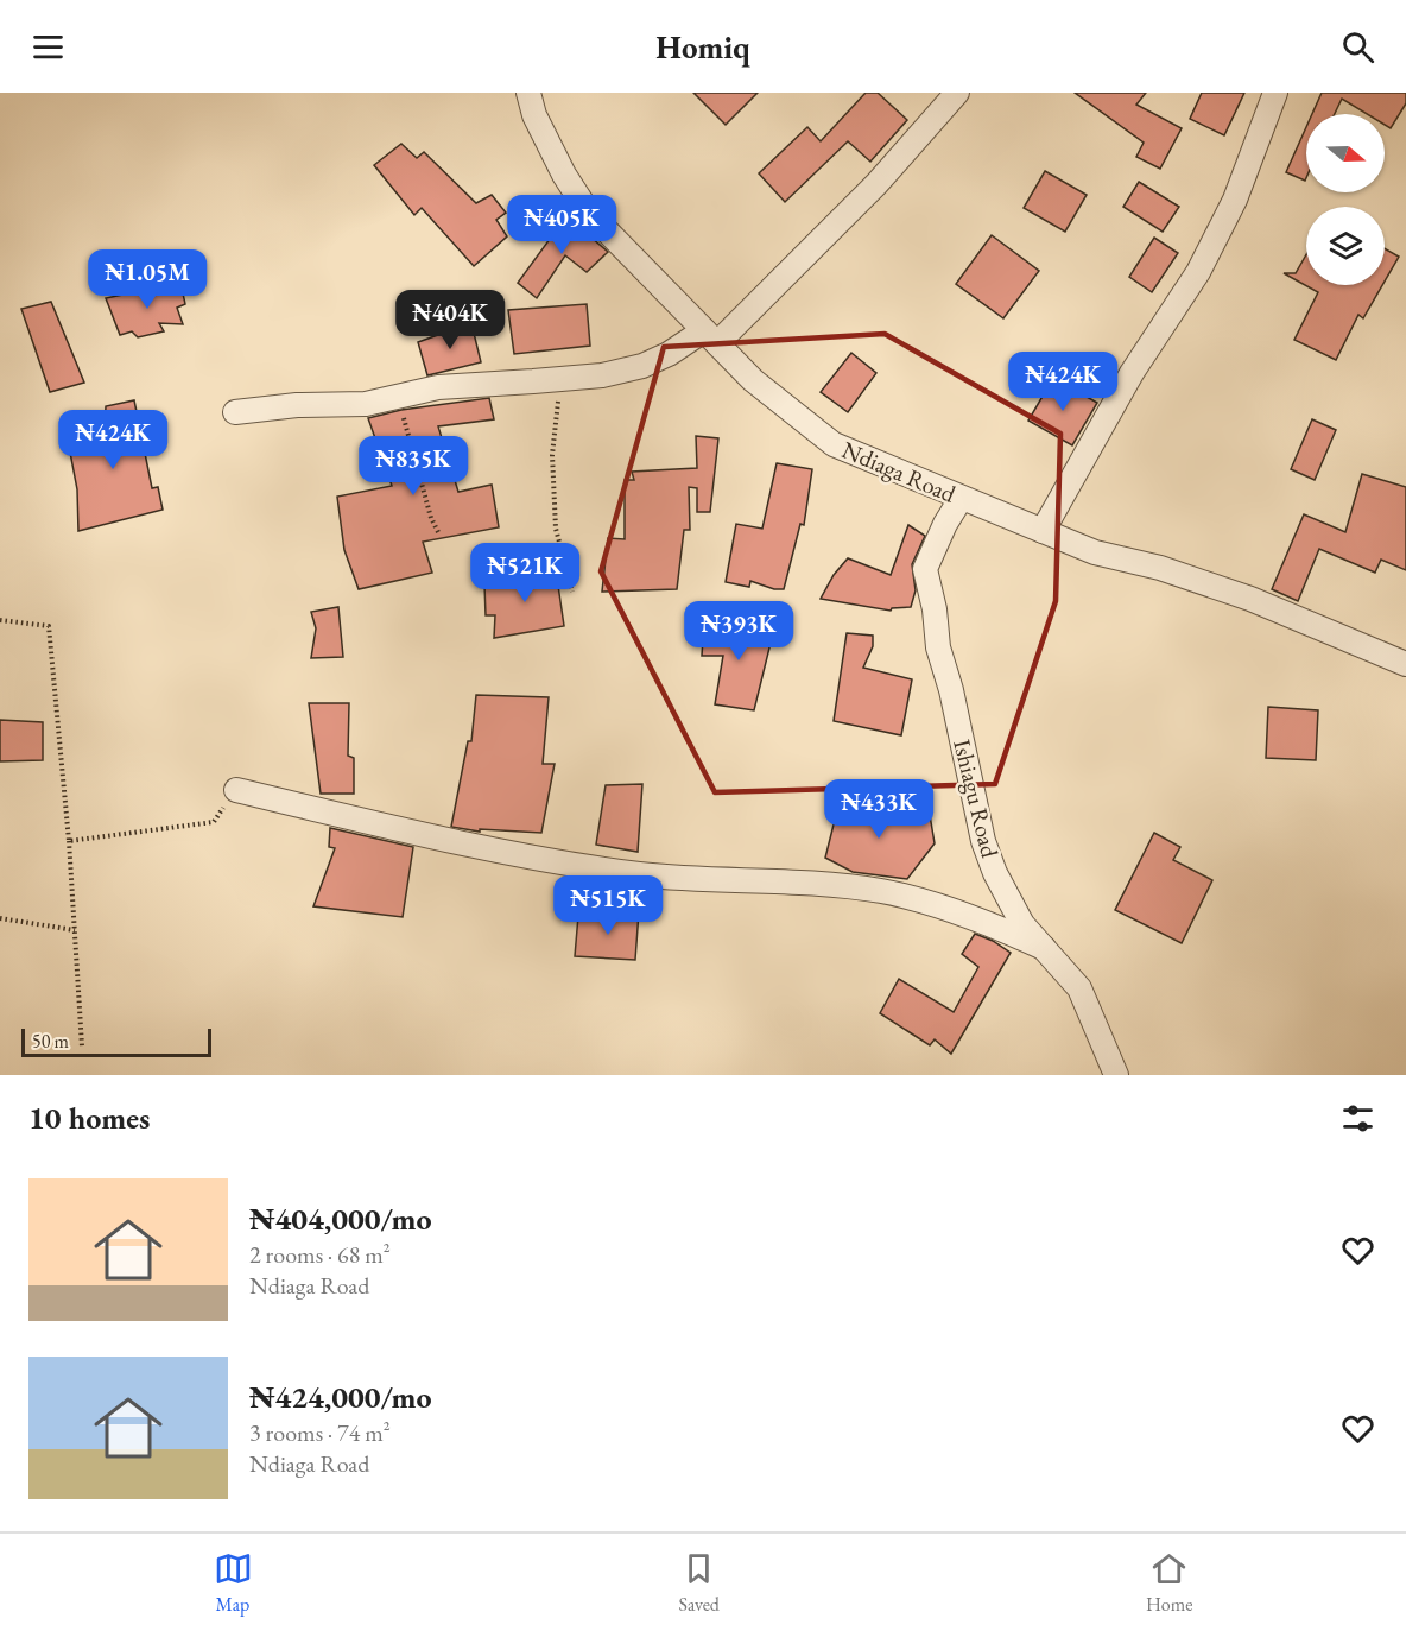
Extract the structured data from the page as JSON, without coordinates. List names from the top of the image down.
{
  "streets": {
    "street": ["Ndiaga Road", "Ishiagu Road"]
  },
  "crossings": [
    ["Ndiaga Road", "Ishiagu Road"]
  ],
  "scale_bar": "50 m",
  "north": "right",
  "page": {
    "header": "Homiq",
    "price": [
      "₦405K",
      "₦1.05M",
      "₦404K",
      "₦424K",
      "₦424K",
      "₦835K",
      "₦521K",
      "₦393K",
      "₦433K",
      "₦515K"
    ],
    "scale": "50 m",
    "heading": "10 homes",
    "list": [
      {
        "name": "₦404,000/mo",
        "note": "2 rooms · 68 m² · Ndiaga Road"
      },
      {
        "name": "₦424,000/mo",
        "note": "3 rooms · 74 m² · Ndiaga Road"
      }
    ],
    "tabs": ["Map", "Saved", "Home"]
  }
}
